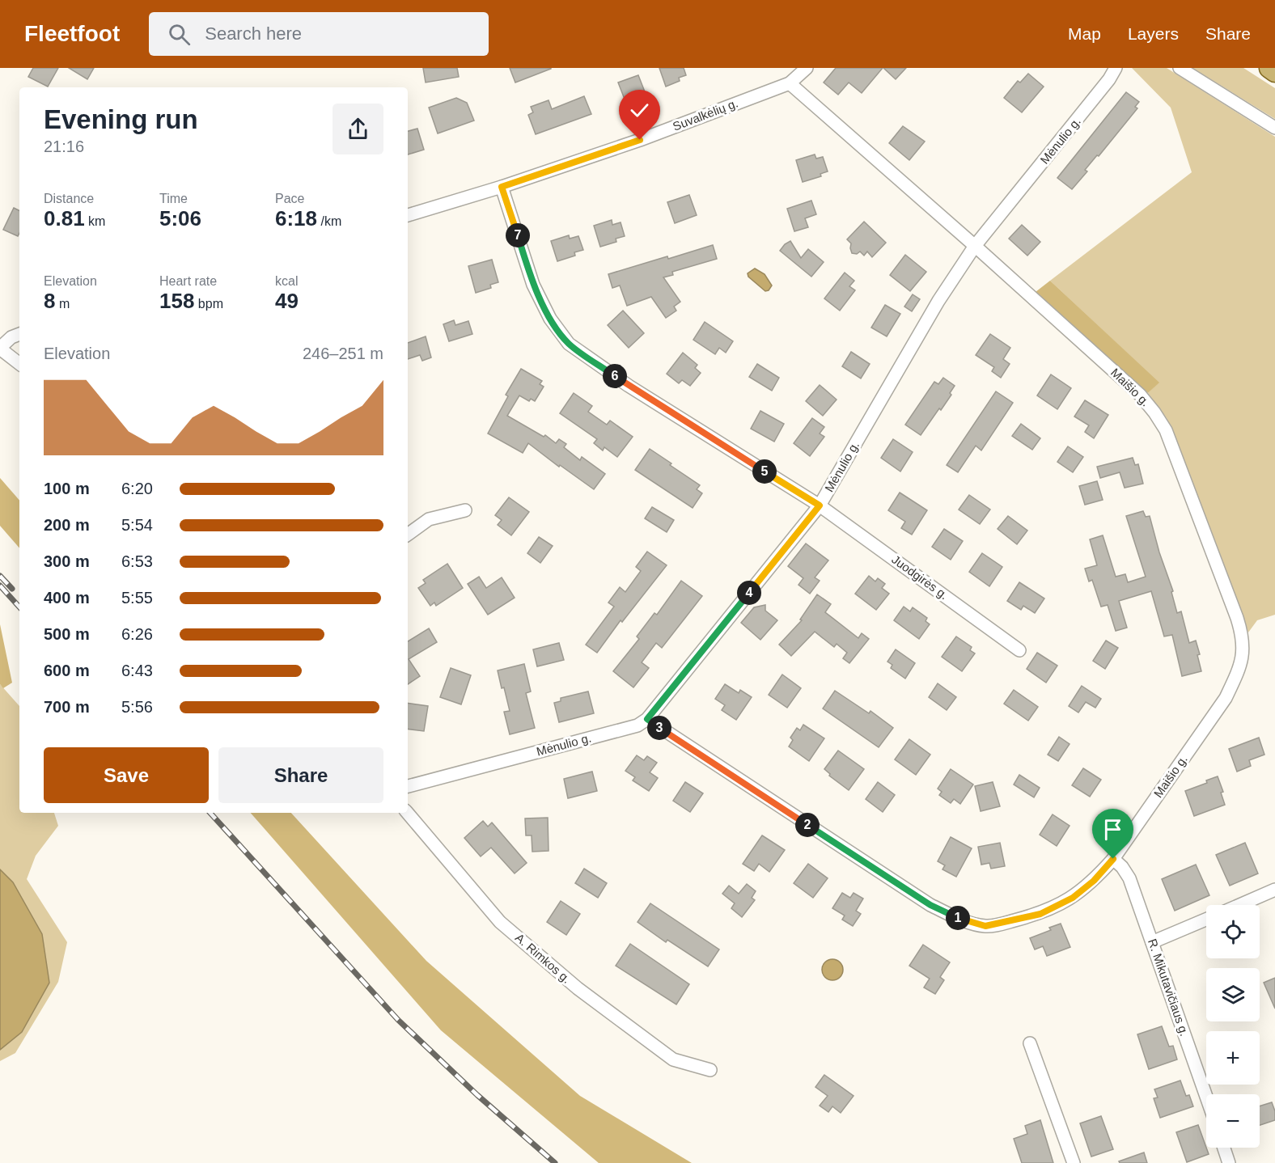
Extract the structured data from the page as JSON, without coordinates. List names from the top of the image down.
{
  "streets": {
    "street": [
      "Suvalkėlių g.",
      "Mėnulio g.",
      "Maišio g.",
      "Juodgirės g.",
      "A. Rimkos g.",
      "R. Mikutavičiaus g."
    ]
  },
  "crossings": [
    ["Suvalkėlių g.", "Maišio g."],
    ["Suvalkėlių g.", "Juodgirės g."],
    ["Mėnulio g.", "Maišio g."],
    ["Mėnulio g.", "Juodgirės g."],
    ["Maišio g.", "R. Mikutavičiaus g."]
  ],
  "page": {
    "header": "Fleetfoot",
    "search": "Search here",
    "nav": ["Map", "Layers", "Share"],
    "heading": ["Evening run", "21:16"],
    "stats": [
      ["Distance", "0.81 km"],
      ["Time", "5:06"],
      ["Pace", "6:18 /km"],
      ["Elevation", "8 m"],
      ["Heart rate", "158 bpm"],
      ["kcal", "49"]
    ],
    "pins": [
      "7",
      "6",
      "5",
      "4",
      "3",
      "2",
      "1"
    ],
    "chart": ["Elevation", "246–251 m"],
    "list": [
      {
        "name": "100 m",
        "note": "6:20"
      },
      {
        "name": "200 m",
        "note": "5:54"
      },
      {
        "name": "300 m",
        "note": "6:53"
      },
      {
        "name": "400 m",
        "note": "5:55"
      },
      {
        "name": "500 m",
        "note": "6:26"
      },
      {
        "name": "600 m",
        "note": "6:43"
      },
      {
        "name": "700 m",
        "note": "5:56"
      }
    ],
    "buttons": ["Save", "Share"],
    "map_buttons": ["+", "−"]
  }
}
